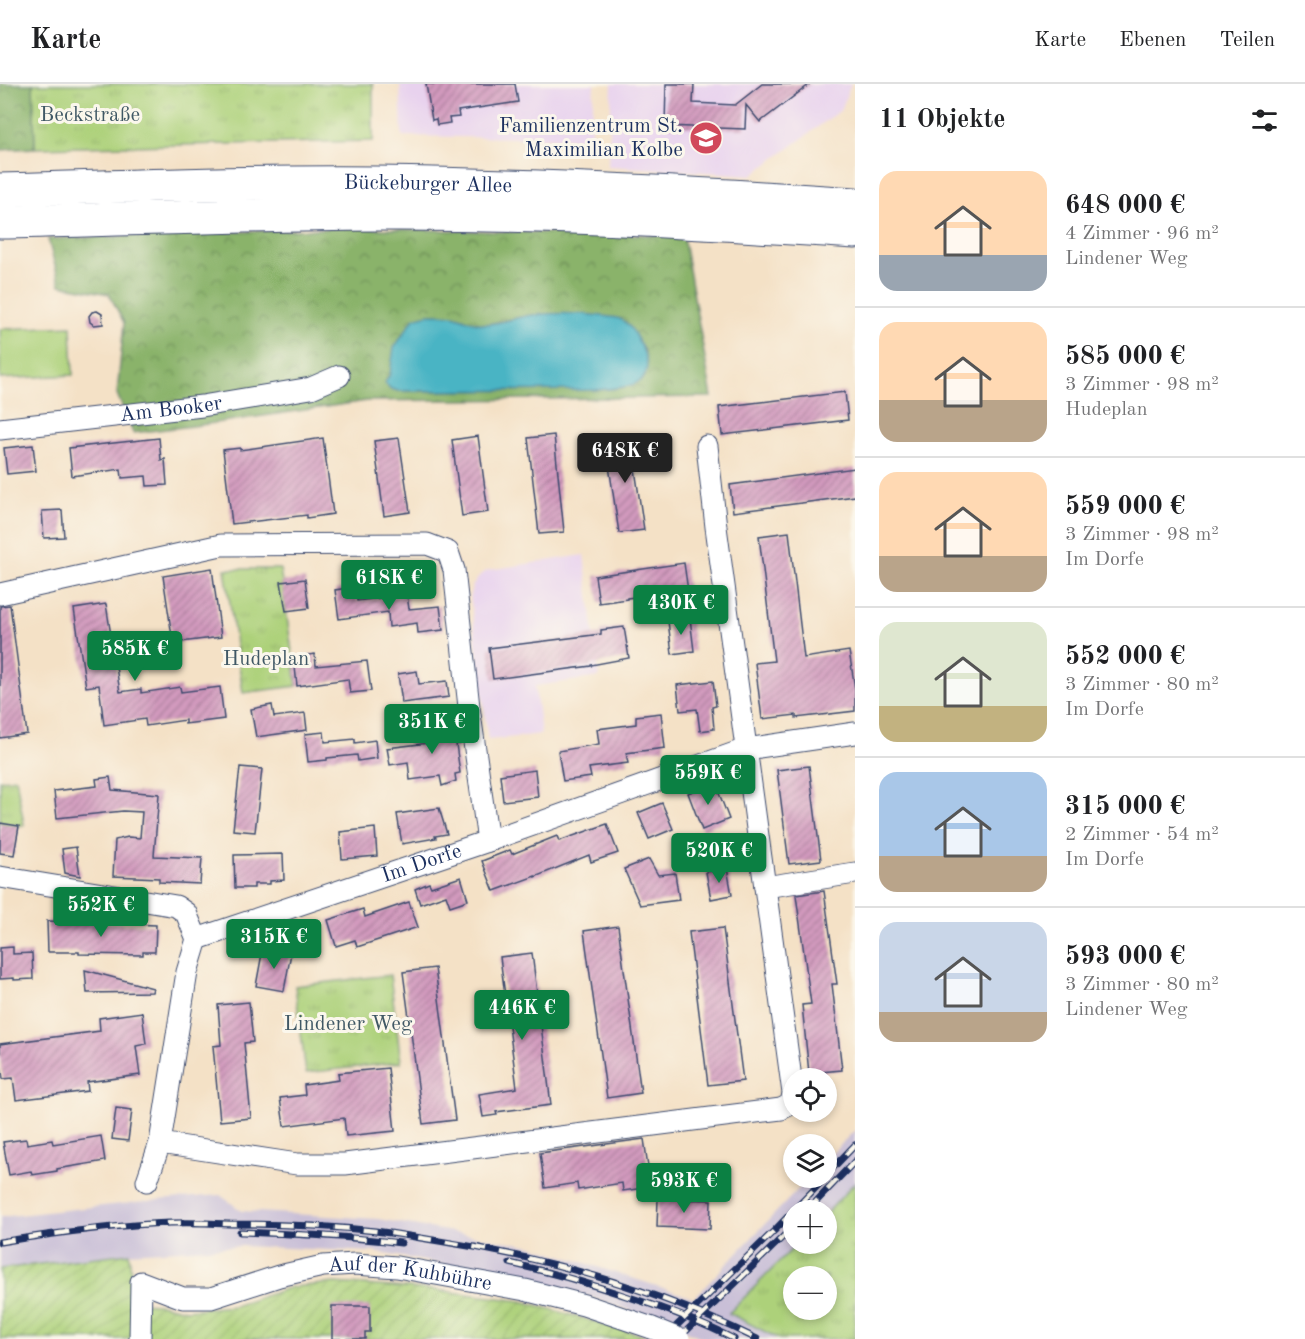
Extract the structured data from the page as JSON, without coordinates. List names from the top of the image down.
{
  "streets": {
    "highway": ["Bückeburger Allee"],
    "street": ["Am Booker", "Im Dorfe", "Auf der Kuhbühre"]
  },
  "parks": ["Beckstraße", "Hudeplan", "Lindener Weg"],
  "places": {
    "school or university": ["Familienzentrum St. Maximilian Kolbe"]
  },
  "page": {
    "header": "Karte",
    "nav": ["Karte", "Ebenen", "Teilen"],
    "heading": "11 Objekte",
    "list": [
      {
        "name": "648 000 €",
        "note": "4 Zimmer · 96 m² · Lindener Weg"
      },
      {
        "name": "585 000 €",
        "note": "3 Zimmer · 98 m² · Hudeplan"
      },
      {
        "name": "559 000 €",
        "note": "3 Zimmer · 98 m² · Im Dorfe"
      },
      {
        "name": "552 000 €",
        "note": "3 Zimmer · 80 m² · Im Dorfe"
      },
      {
        "name": "315 000 €",
        "note": "2 Zimmer · 54 m² · Im Dorfe"
      },
      {
        "name": "593 000 €",
        "note": "3 Zimmer · 80 m² · Lindener Weg"
      }
    ],
    "price": [
      "648K €",
      "618K €",
      "430K €",
      "585K €",
      "351K €",
      "559K €",
      "520K €",
      "552K €",
      "315K €",
      "446K €",
      "593K €"
    ],
    "map_buttons": ["+", "−"]
  }
}
